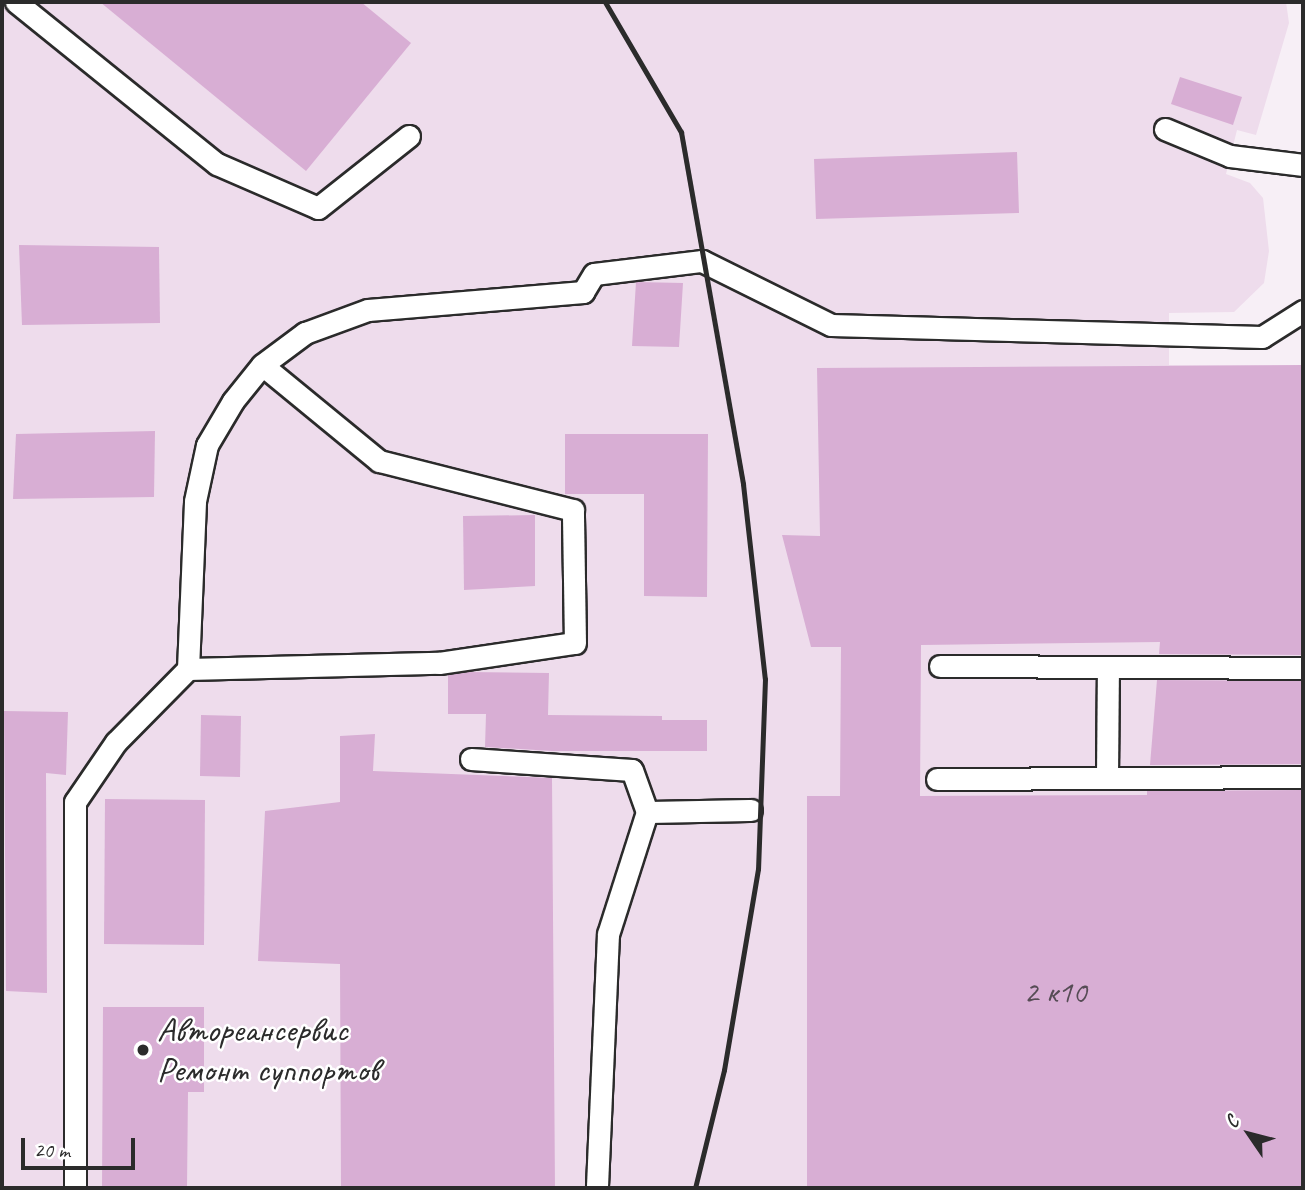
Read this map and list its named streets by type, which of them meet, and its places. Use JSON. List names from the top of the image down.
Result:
{
  "places": ["Автореансервис Ремонт суппортов"],
  "house_numbers": ["2 к10"],
  "scale_bar": "20 m",
  "north": "top left"
}
